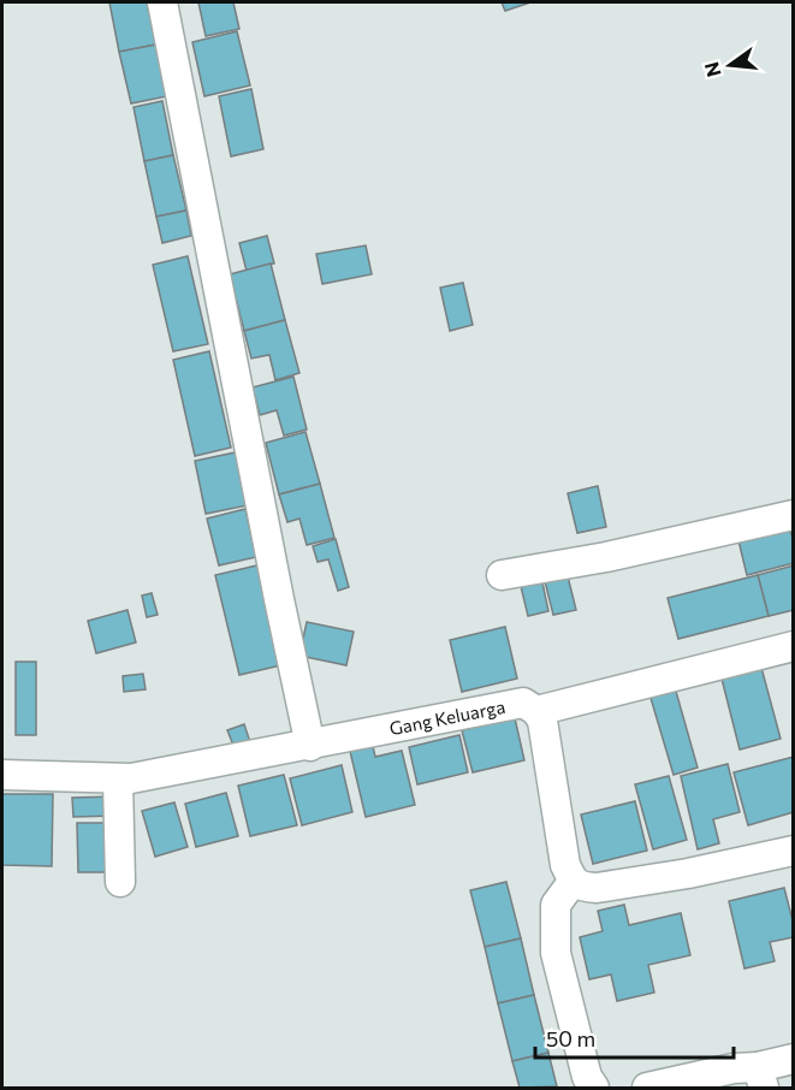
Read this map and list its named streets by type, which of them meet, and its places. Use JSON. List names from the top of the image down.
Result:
{
  "streets": {
    "street": ["Gang Keluarga"]
  },
  "scale_bar": "50 m",
  "north": "left"
}
